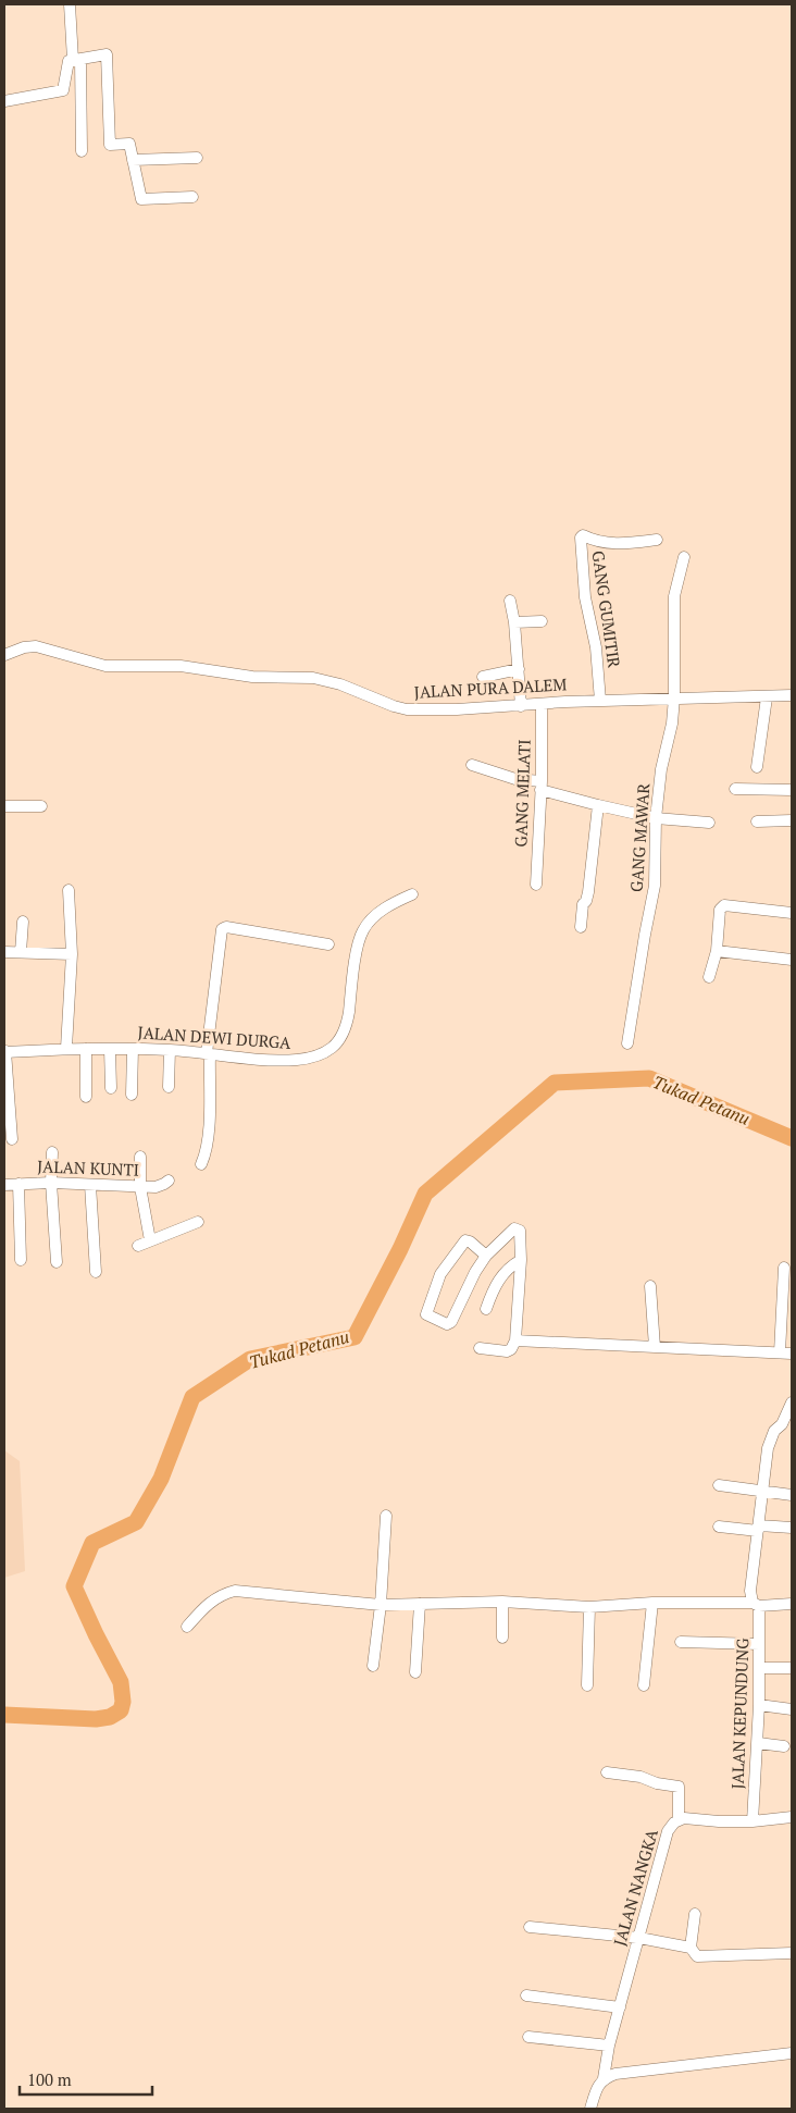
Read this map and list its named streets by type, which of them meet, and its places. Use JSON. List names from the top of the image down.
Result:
{
  "streets": {
    "street": [
      "GANG GUMITIR",
      "JALAN PURA DALEM",
      "GANG MELATI",
      "GANG MAWAR",
      "JALAN DEWI DURGA",
      "JALAN KUNTI",
      "JALAN KEPUNDUNG",
      "JALAN NANGKA"
    ]
  },
  "crossings": [
    ["GANG GUMITIR", "JALAN PURA DALEM"],
    ["JALAN PURA DALEM", "GANG MELATI"],
    ["JALAN PURA DALEM", "GANG MAWAR"],
    ["JALAN KEPUNDUNG", "JALAN NANGKA"]
  ],
  "water": ["Tukad Petanu"],
  "scale_bar": "100 m"
}
